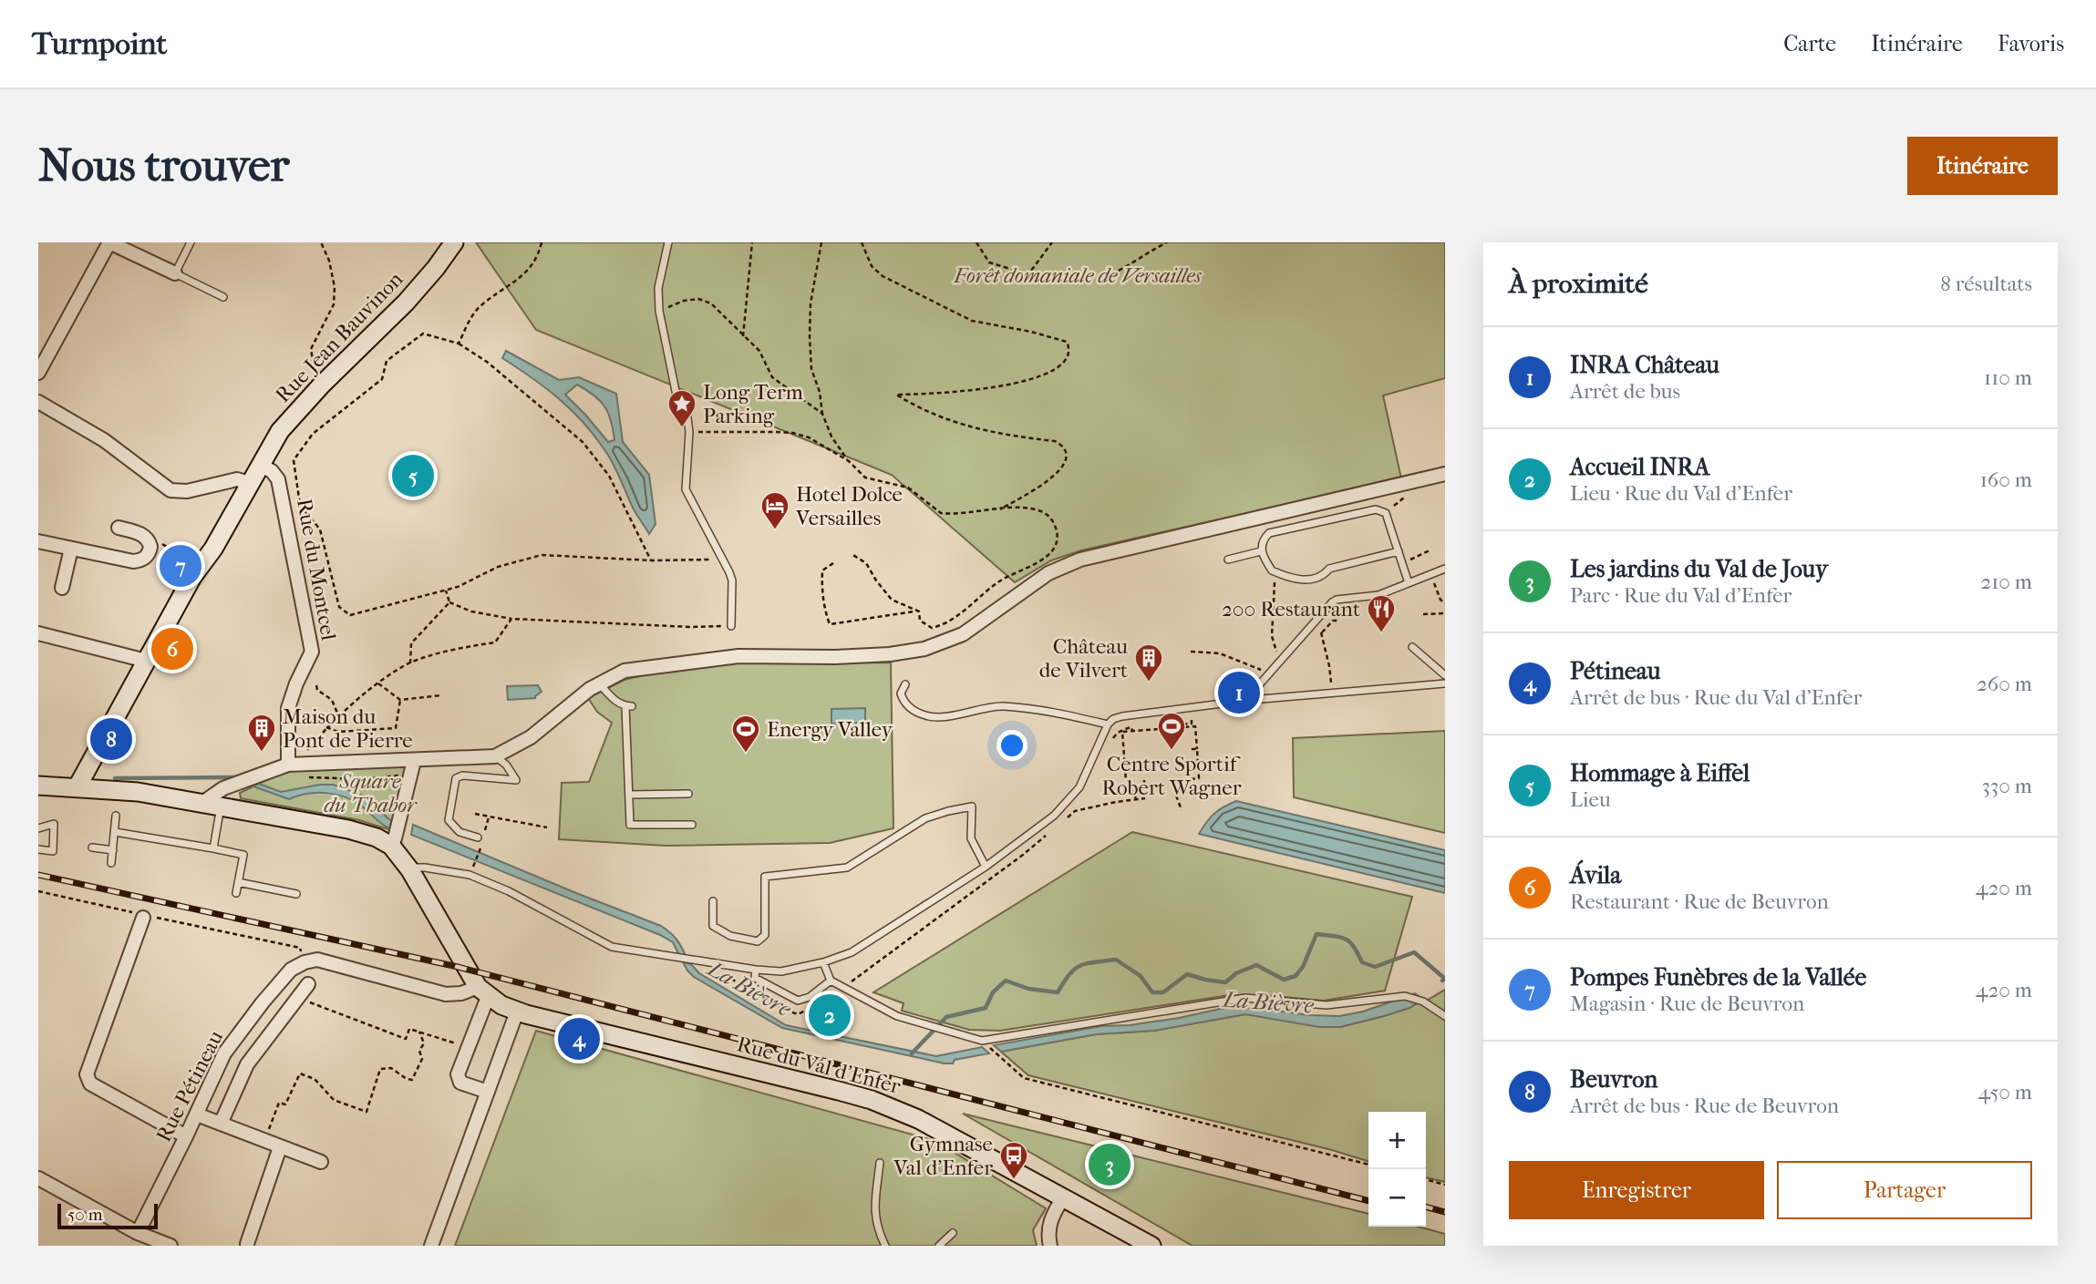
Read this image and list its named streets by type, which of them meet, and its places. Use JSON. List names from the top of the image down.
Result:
{
  "streets": {
    "street": [
      "Rue Jean Bauvinon",
      "Rue du Montcel",
      "Rue du Val d'Enfer",
      "Rue Pétineau"
    ]
  },
  "crossings": [
    ["Rue Jean Bauvinon", "Rue du Montcel"],
    ["Rue du Val d'Enfer", "Rue Pétineau"]
  ],
  "water": ["La Bièvre"],
  "parks": ["Forêt domaniale de Versailles", "Square du Thabor"],
  "places": {
    "place": ["Long Term Parking"],
    "hotel": ["Hotel Dolce Versailles"],
    "restaurant": ["200 Restaurant"],
    "building": ["Château de Vilvert", "Maison du Pont de Pierre"],
    "sports": ["Centre Sportif Robert Wagner", "Energy Valley"],
    "bus stop": ["Gymnase Val d'Enfer"]
  },
  "scale_bar": "50 m",
  "page": {
    "header": "Turnpoint",
    "nav": ["Carte", "Itinéraire", "Favoris"],
    "buttons": [
      "Itinéraire",
      ["Enregistrer", "Partager"]
    ],
    "title": "Nous trouver",
    "heading": ["À proximité", "8 résultats"],
    "list": [
      {
        "mark": "1",
        "name": "INRA Château",
        "note": "Arrêt de bus",
        "value": "110 m"
      },
      {
        "mark": "2",
        "name": "Accueil INRA",
        "note": "Lieu · Rue du Val d'Enfer",
        "value": "160 m"
      },
      {
        "mark": "3",
        "name": "Les jardins du Val de Jouy",
        "note": "Parc · Rue du Val d'Enfer",
        "value": "210 m"
      },
      {
        "mark": "4",
        "name": "Pétineau",
        "note": "Arrêt de bus · Rue du Val d'Enfer",
        "value": "260 m"
      },
      {
        "mark": "5",
        "name": "Hommage à Eiffel",
        "note": "Lieu",
        "value": "330 m"
      },
      {
        "mark": "6",
        "name": "Ávila",
        "note": "Restaurant · Rue de Beuvron",
        "value": "420 m"
      },
      {
        "mark": "7",
        "name": "Pompes Funèbres de la Vallée",
        "note": "Magasin · Rue de Beuvron",
        "value": "420 m"
      },
      {
        "mark": "8",
        "name": "Beuvron",
        "note": "Arrêt de bus · Rue de Beuvron",
        "value": "450 m"
      }
    ],
    "pins": [
      "5",
      "7",
      "6",
      "1",
      "8",
      "2",
      "4",
      "3"
    ],
    "map_buttons": ["+", "−"],
    "scale": "50 m"
  }
}
